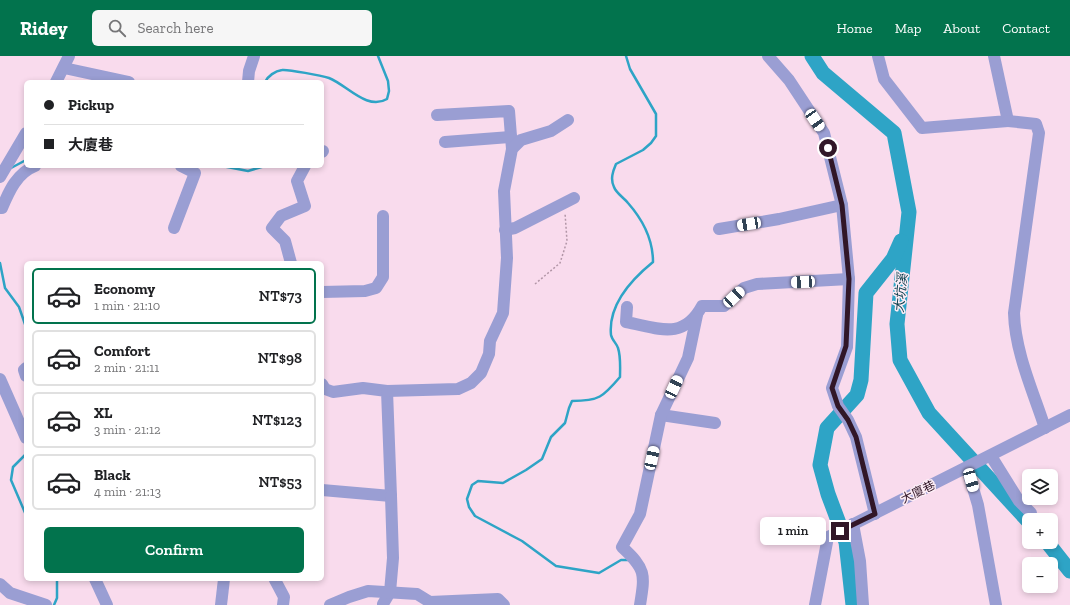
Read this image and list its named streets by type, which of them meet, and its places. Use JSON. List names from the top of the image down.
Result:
{
  "streets": {
    "street": ["大廈巷"]
  },
  "water": ["大坑溪"],
  "page": {
    "header": "Ridey",
    "search": "Search here",
    "nav": [
      "Home",
      "Map",
      "About",
      "Contact"
    ],
    "banner": ["Pickup", "大廈巷"],
    "list": [
      {
        "name": "Economy",
        "note": "1 min · 21:10",
        "value": "NT$73"
      },
      {
        "name": "Comfort",
        "note": "2 min · 21:11",
        "value": "NT$98"
      },
      {
        "name": "XL",
        "note": "3 min · 21:12",
        "value": "NT$123"
      },
      {
        "name": "Black",
        "note": "4 min · 21:13",
        "value": "NT$53"
      }
    ],
    "map_buttons": ["+", "−"],
    "bubble": "1 min",
    "buttons": "Confirm"
  }
}
